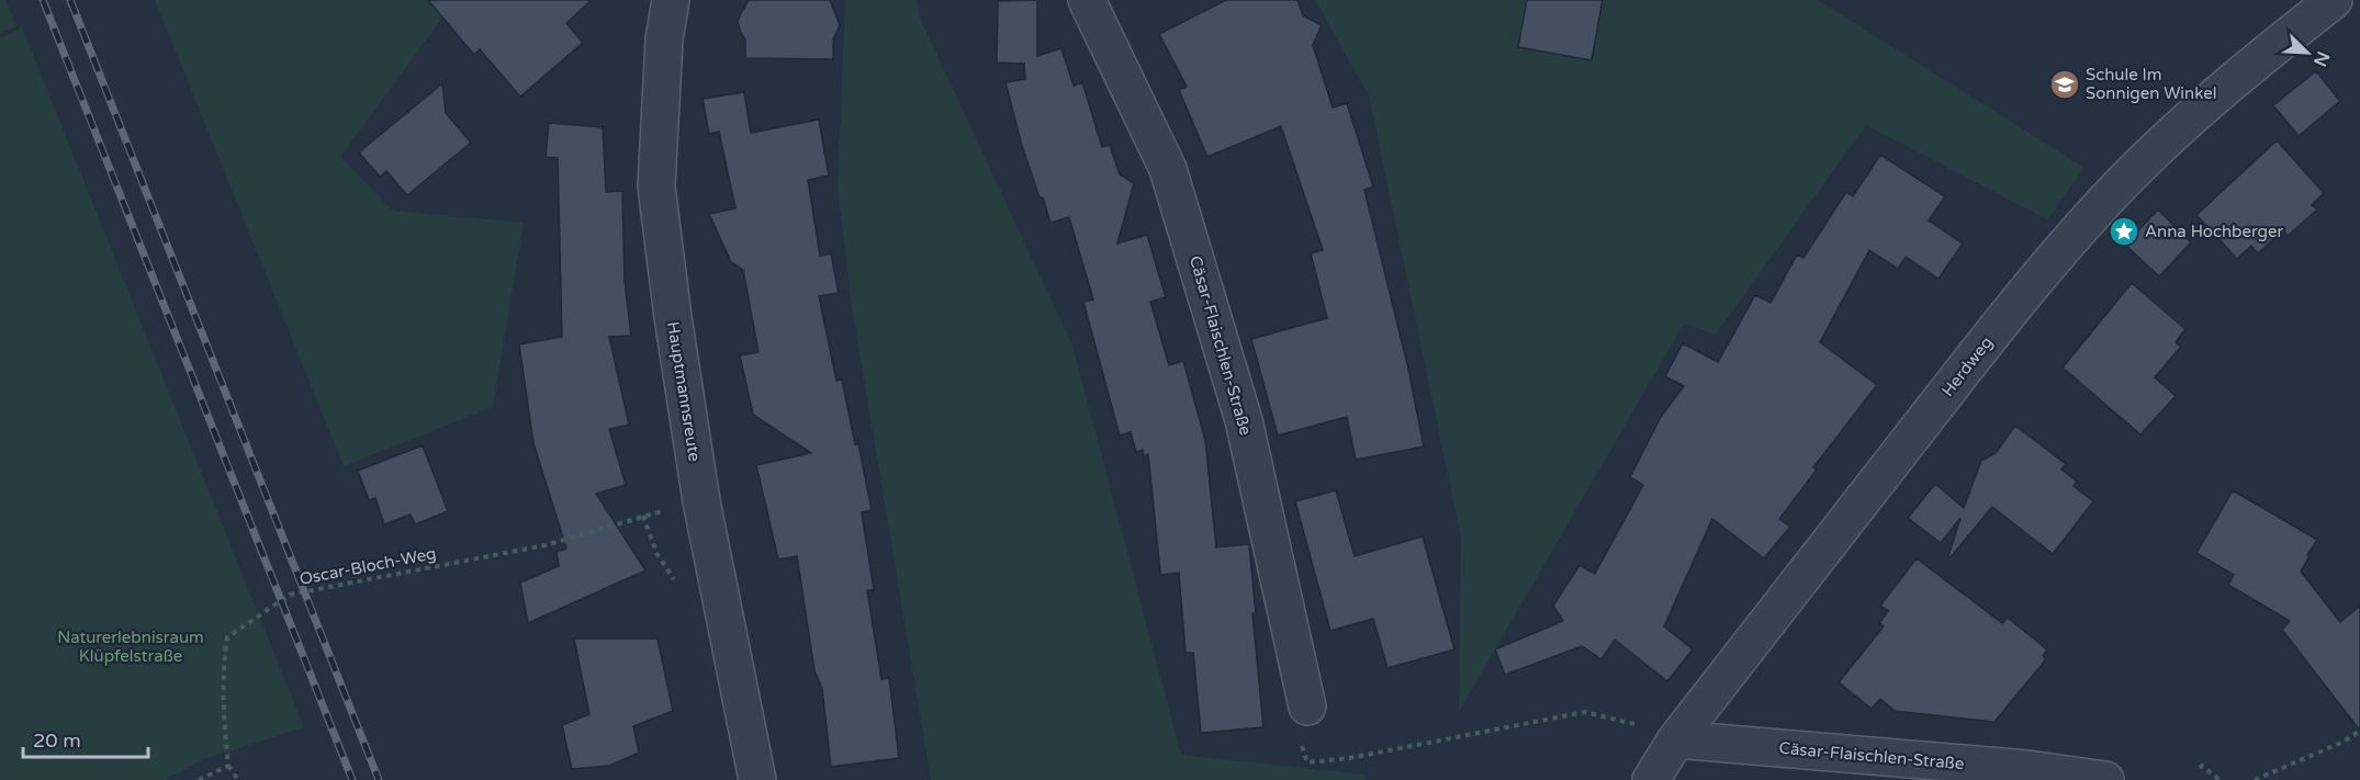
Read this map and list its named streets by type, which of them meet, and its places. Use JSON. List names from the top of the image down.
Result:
{
  "streets": {
    "street": ["Cäsar-Flaischlen-Straße", "Herdweg", "Hauptmannsreute"],
    "path": ["Oscar-Bloch-Weg"]
  },
  "crossings": [
    ["Cäsar-Flaischlen-Straße", "Herdweg"]
  ],
  "parks": ["Naturerlebnisraum Klüpfelstraße"],
  "places": {
    "school or university": ["Schule Im Sonnigen Winkel"],
    "place": ["Anna Hochberger"]
  },
  "scale_bar": "20 m",
  "north": "bottom right"
}
